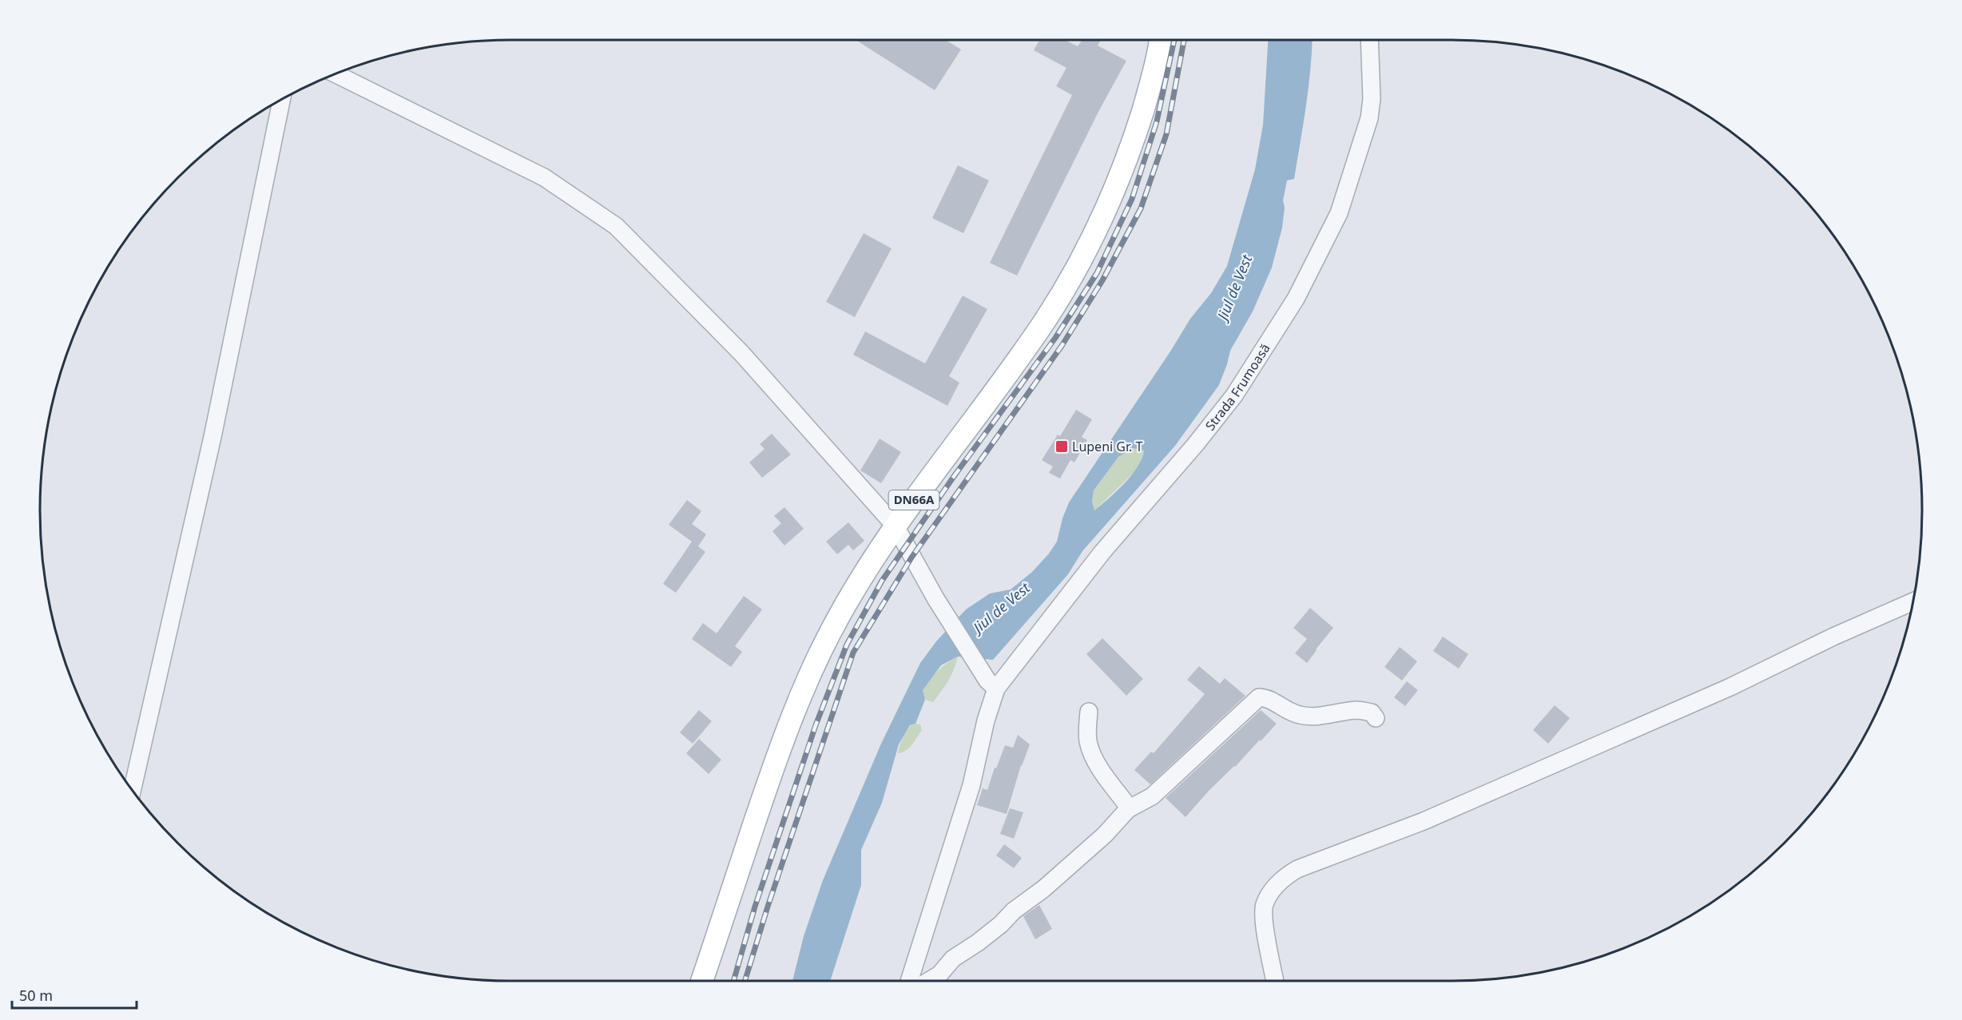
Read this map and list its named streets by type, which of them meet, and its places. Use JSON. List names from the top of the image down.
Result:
{
  "streets": {
    "main road": ["DN66A"],
    "street": ["Strada Frumoasă"]
  },
  "water": ["Jiul de Vest"],
  "places": {
    "transit": ["Lupeni Gr. T"]
  },
  "scale_bar": "50 m"
}
